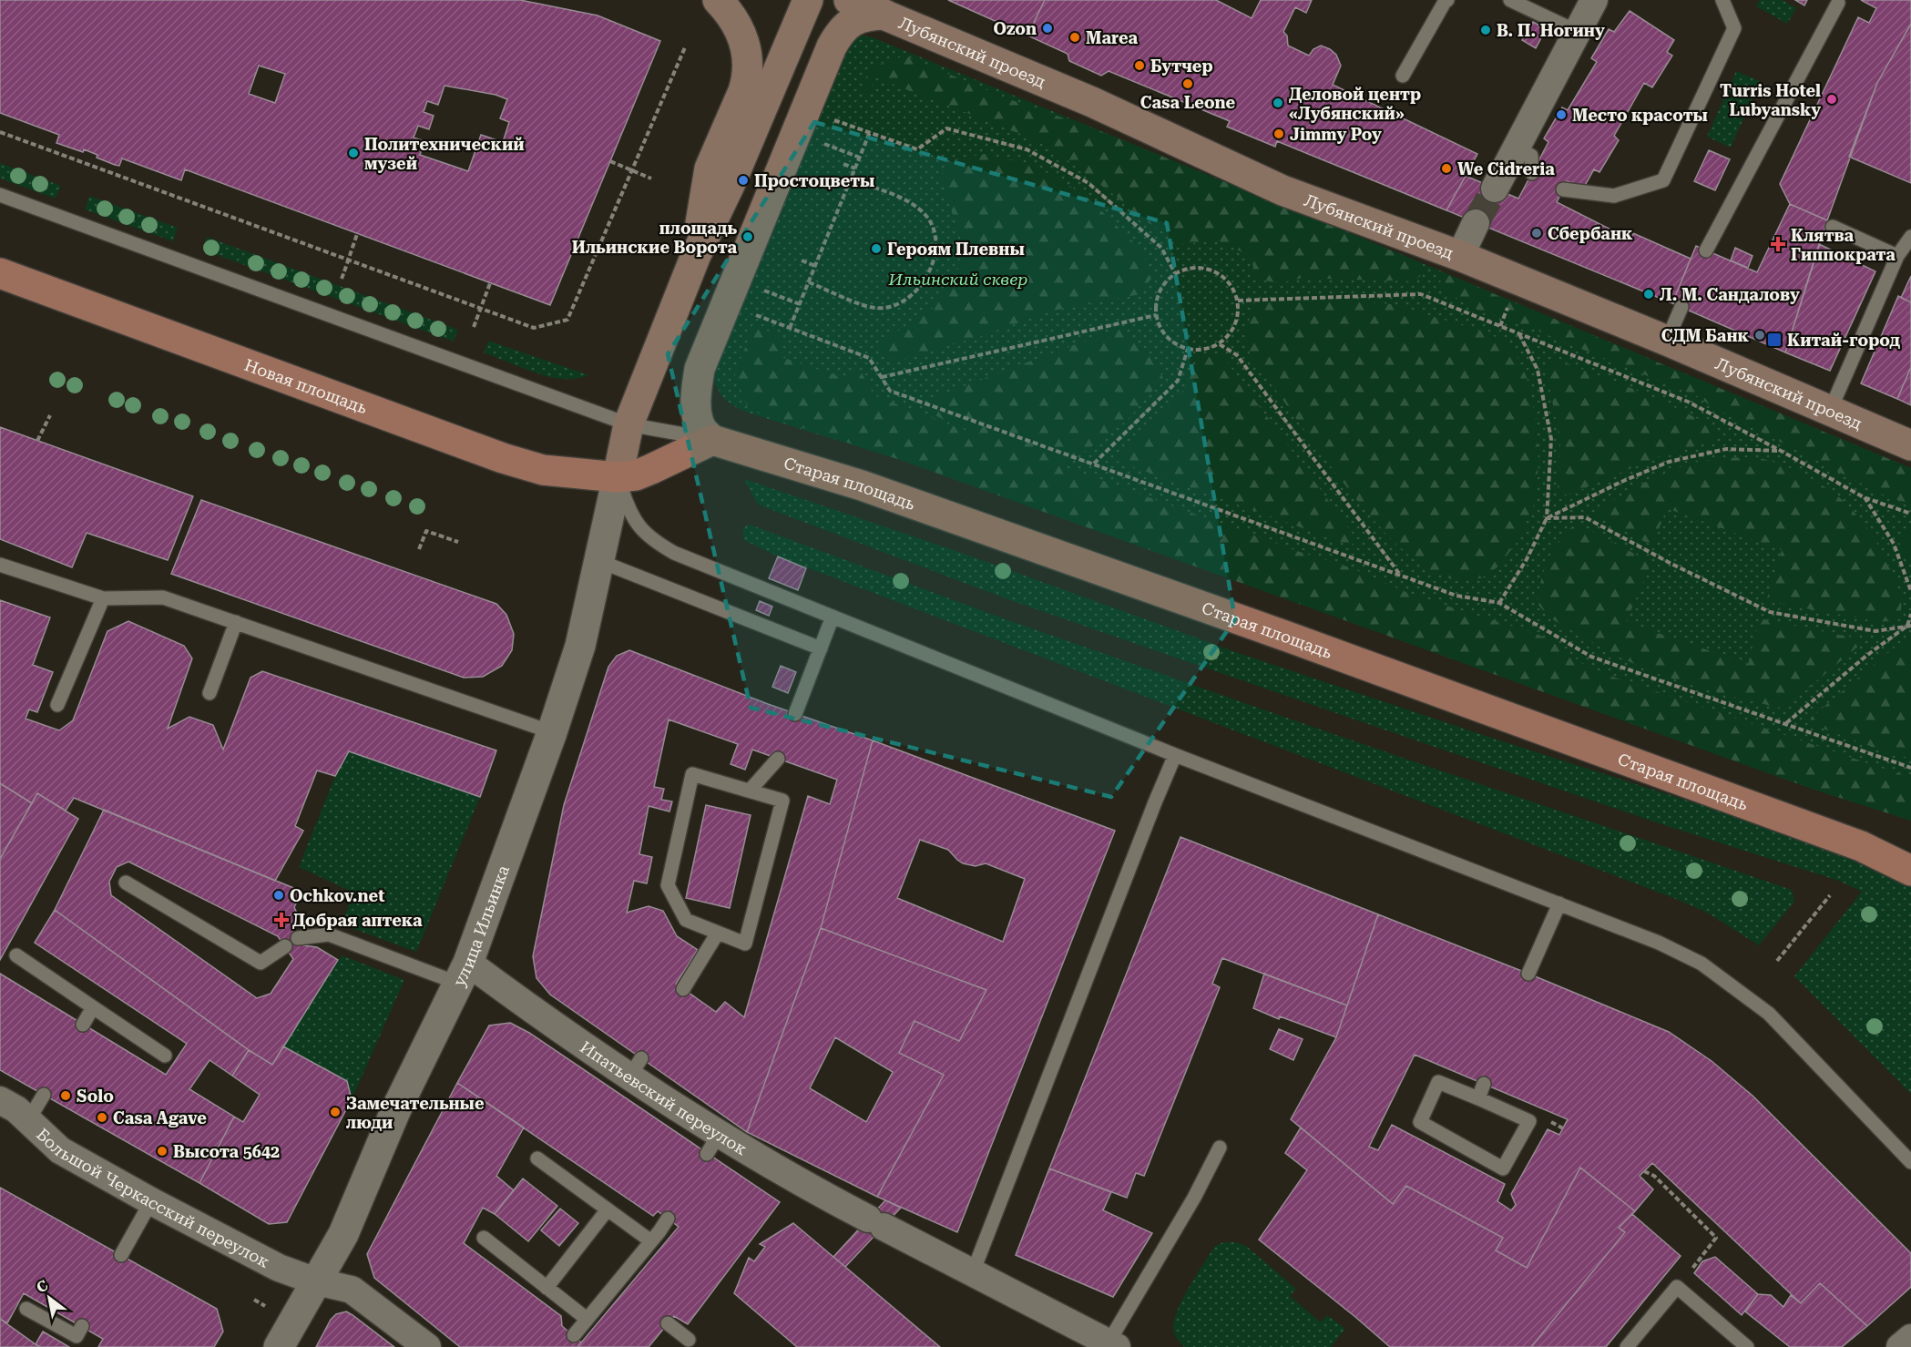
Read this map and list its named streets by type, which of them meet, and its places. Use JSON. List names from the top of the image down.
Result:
{
  "streets": {
    "main road": ["Лубянский проезд", "Новая площадь", "Старая площадь"],
    "street": ["улица Ильинка", "Ипатьевский переулок", "Большой Черкасский переулок"]
  },
  "crossings": [
    ["Новая площадь", "улица Ильинка"],
    ["улица Ильинка", "Ипатьевский переулок"],
    ["улица Ильинка", "Большой Черкасский переулок"]
  ],
  "parks": ["Ильинский сквер"],
  "places": {
    "other": [
      "Ozon",
      "В. П. Ногину",
      "Marea",
      "Бутчер",
      "Casa Leone",
      "Turris Hotel Lubyansky",
      "Деловой центр «Лубянский»",
      "Место красоты",
      "Jimmy Poy",
      "Политехнический музей",
      "We Cidreria",
      "Простоцветы",
      "Сбербанк",
      "площадь Ильинские Ворота",
      "Героям Плевны",
      "Л. М. Сандалову",
      "СДМ Банк",
      "Ochkov.net",
      "Solo",
      "Замечательные люди",
      "Casa Agave",
      "Высота 5642"
    ],
    "health": ["Клятва Гиппократа", "Добрая аптека"],
    "transit": ["Китай-город"]
  },
  "north": "top left"
}
